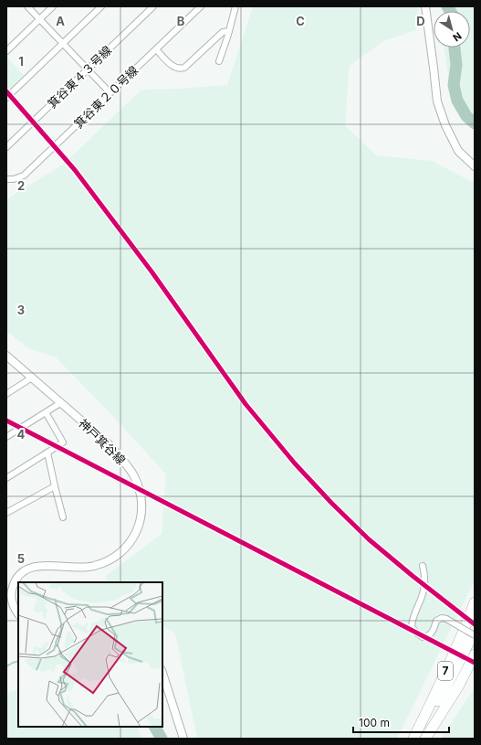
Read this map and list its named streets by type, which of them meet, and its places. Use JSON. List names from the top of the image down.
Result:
{
  "streets": {
    "highway": ["7"],
    "street": ["箕谷東４３号線", "箕谷東２０号線", "神戸箕谷線"]
  },
  "scale_bar": "100 m",
  "north": "bottom right",
  "grid": {
    "columns": [
      "A",
      "B",
      "C",
      "D"
    ],
    "rows": [
      "1",
      "2",
      "3",
      "4",
      "5"
    ]
  }
}
